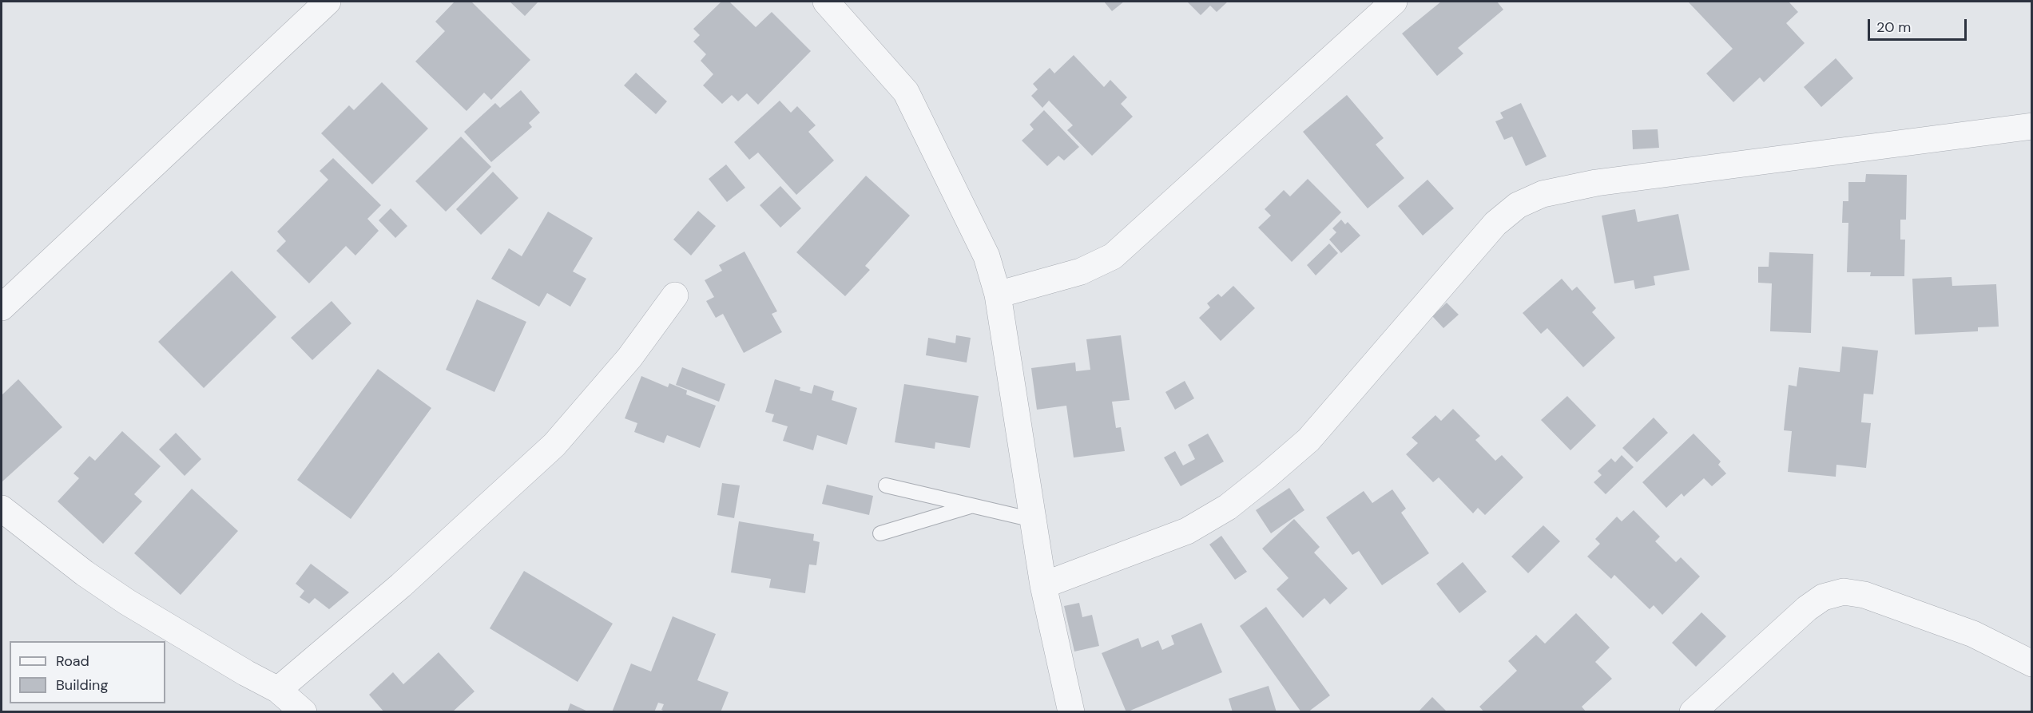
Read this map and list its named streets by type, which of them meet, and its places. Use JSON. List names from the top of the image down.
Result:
{
  "legend": ["Road", "Building"],
  "scale_bar": "20 m"
}
